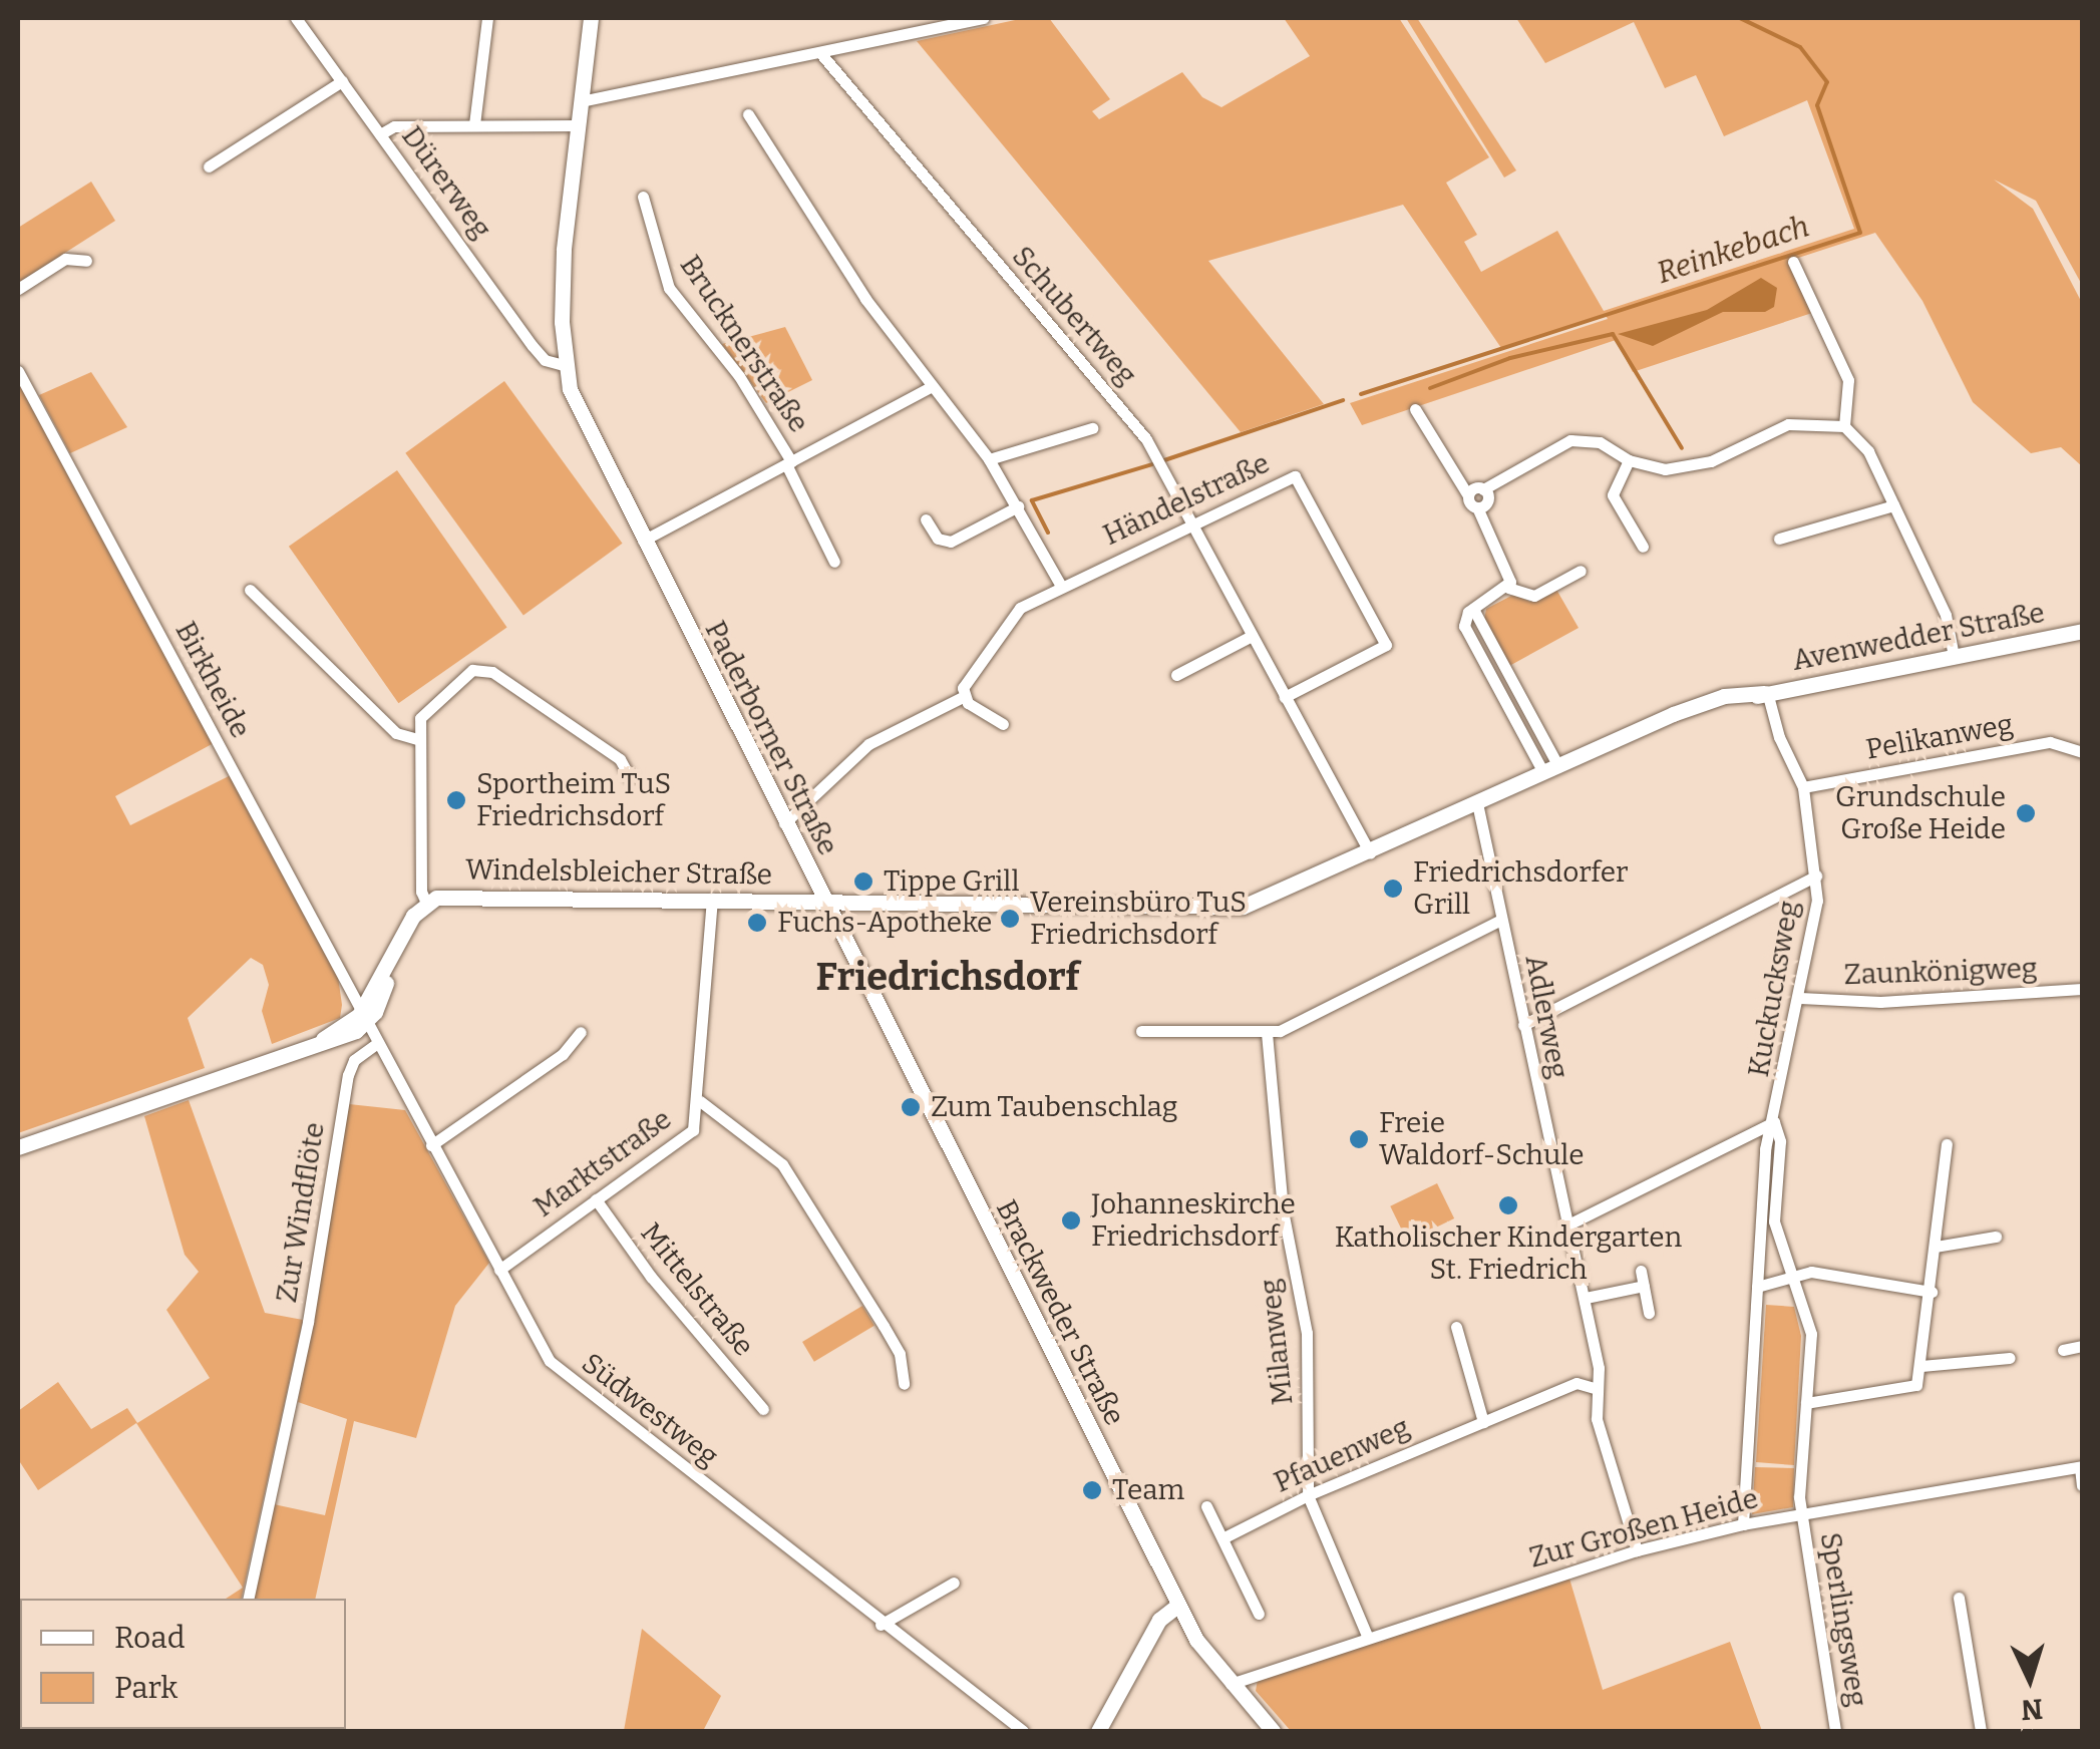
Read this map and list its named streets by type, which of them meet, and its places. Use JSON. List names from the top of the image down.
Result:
{
  "streets": {
    "main road": [
      "Avenwedder Straße",
      "Paderborner Straße",
      "Windelsbleicher Straße",
      "Brackweder Straße"
    ],
    "street": [
      "Dürerweg",
      "Schubertweg",
      "Brucknerstraße",
      "Händelstraße",
      "Birkheide",
      "Pelikanweg",
      "Zaunkönigweg",
      "Kuckucksweg",
      "Adlerweg",
      "Marktstraße",
      "Zur Windflöte",
      "Mittelstraße",
      "Milanweg",
      "Südwestweg",
      "Pfauenweg",
      "Zur Großen Heide",
      "Sperlingsweg"
    ]
  },
  "crossings": [
    ["Dürerweg", "Paderborner Straße"],
    ["Schubertweg", "Händelstraße"],
    ["Schubertweg", "Avenwedder Straße"],
    ["Avenwedder Straße", "Paderborner Straße"],
    ["Avenwedder Straße", "Windelsbleicher Straße"],
    ["Avenwedder Straße", "Kuckucksweg"],
    ["Avenwedder Straße", "Adlerweg"],
    ["Avenwedder Straße", "Brackweder Straße"],
    ["Birkheide", "Südwestweg"],
    ["Pelikanweg", "Kuckucksweg"],
    ["Paderborner Straße", "Windelsbleicher Straße"],
    ["Paderborner Straße", "Brackweder Straße"],
    ["Windelsbleicher Straße", "Marktstraße"],
    ["Windelsbleicher Straße", "Brackweder Straße"],
    ["Zaunkönigweg", "Kuckucksweg"],
    ["Kuckucksweg", "Zur Großen Heide"],
    ["Kuckucksweg", "Sperlingsweg"],
    ["Adlerweg", "Pfauenweg"],
    ["Adlerweg", "Zur Großen Heide"],
    ["Marktstraße", "Mittelstraße"],
    ["Marktstraße", "Südwestweg"],
    ["Zur Windflöte", "Südwestweg"],
    ["Brackweder Straße", "Zur Großen Heide"],
    ["Milanweg", "Pfauenweg"],
    ["Milanweg", "Zur Großen Heide"],
    ["Zur Großen Heide", "Sperlingsweg"]
  ],
  "districts": ["Friedrichsdorf"],
  "water": ["Reinkebach"],
  "places": [
    "Sportheim TuS Friedrichsdorf",
    "Grundschule Große Heide",
    "Tippe Grill",
    "Friedrichsdorfer Grill",
    "Vereinsbüro TuS Friedrichsdorf",
    "Fuchs-Apotheke",
    "Zum Taubenschlag",
    "Freie Waldorf-Schule",
    "Katholischer Kindergarten St. Friedrich",
    "Johanneskirche Friedrichsdorf",
    "Team"
  ],
  "legend": ["Road", "Park"],
  "north": "bottom"
}
